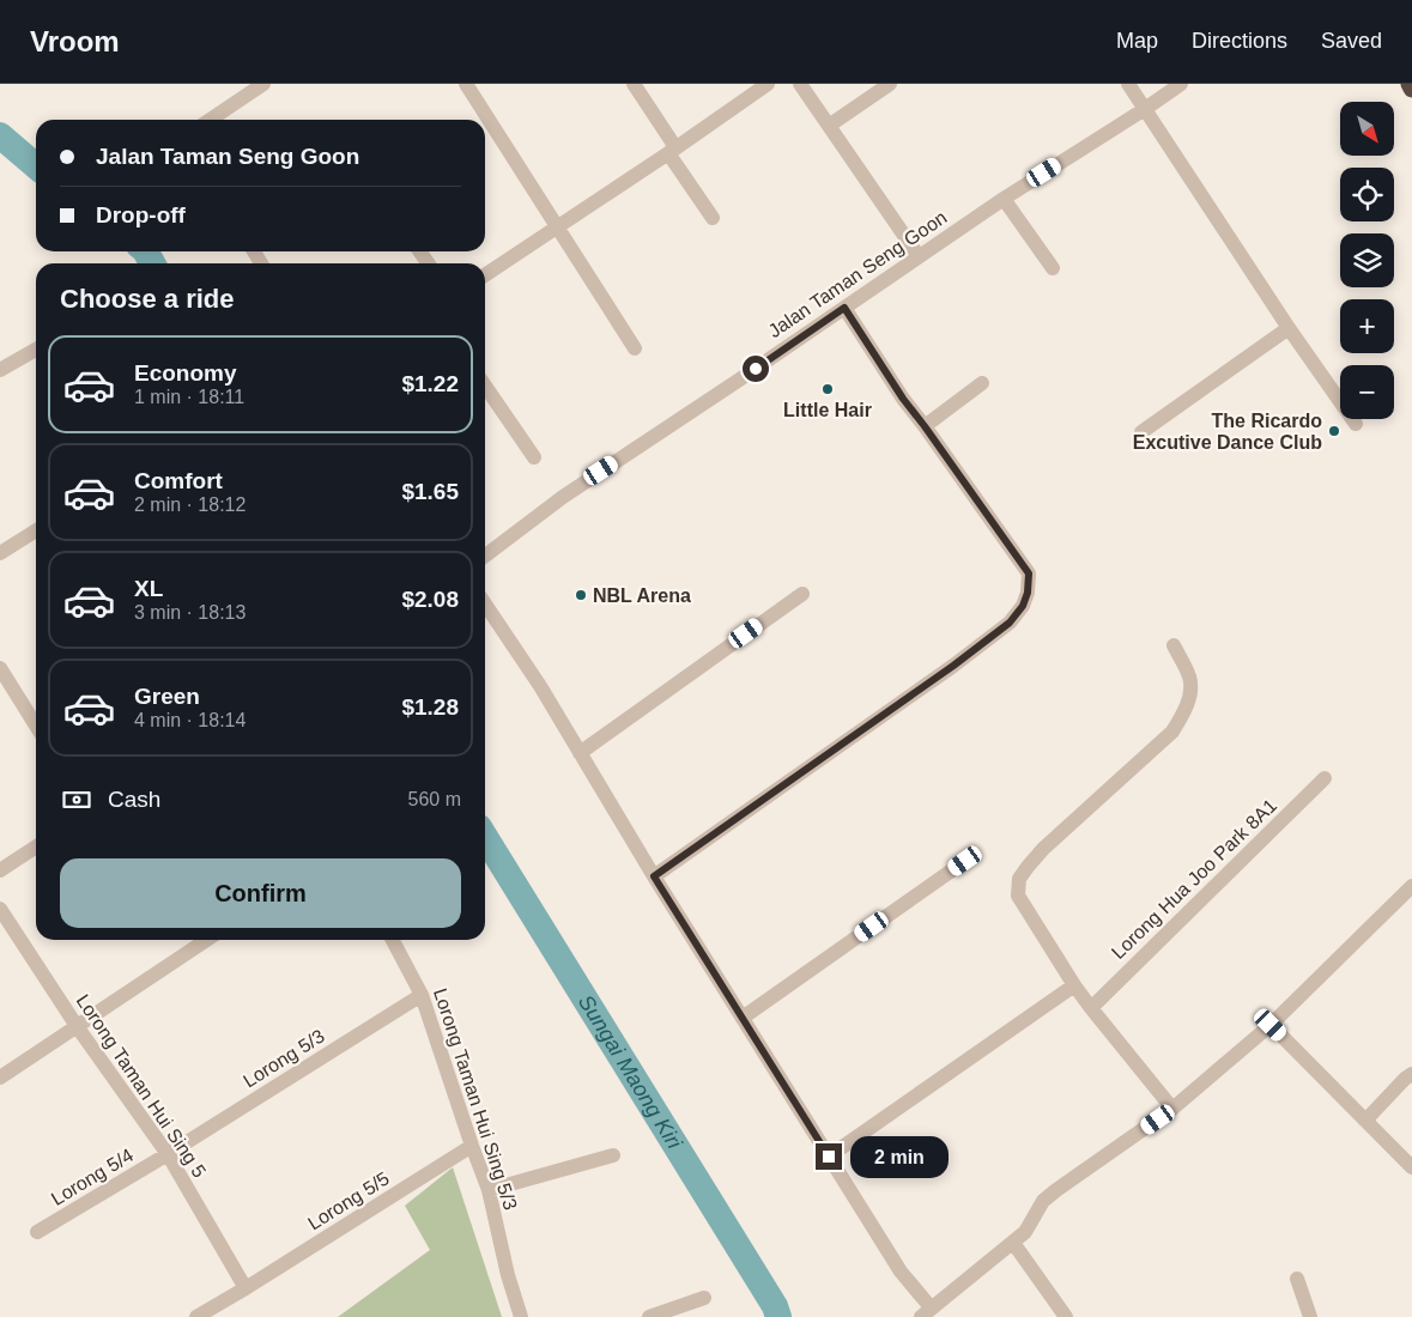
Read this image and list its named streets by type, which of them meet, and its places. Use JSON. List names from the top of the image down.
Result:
{
  "streets": {
    "street": [
      "Jalan Taman Seng Goon",
      "Lorong Hua Joo Park 8A1",
      "Lorong 5/3",
      "Lorong Taman Hui Sing 5",
      "Lorong Taman Hui Sing 5/3",
      "Lorong 5/4",
      "Lorong 5/5"
    ]
  },
  "crossings": [
    ["Lorong 5/3", "Lorong Taman Hui Sing 5"],
    ["Lorong 5/3", "Lorong Taman Hui Sing 5/3"],
    ["Lorong 5/3", "Lorong 5/4"],
    ["Lorong Taman Hui Sing 5", "Lorong 5/4"],
    ["Lorong Taman Hui Sing 5", "Lorong 5/5"],
    ["Lorong Taman Hui Sing 5/3", "Lorong 5/5"]
  ],
  "water": ["Sungai Maong Kiri"],
  "places": ["Little Hair", "The Ricardo Excutive Dance Club", "NBL Arena"],
  "north": "bottom right",
  "page": {
    "header": "Vroom",
    "nav": ["Map", "Directions", "Saved"],
    "map_buttons": ["+", "−"],
    "banner": ["Jalan Taman Seng Goon", "Drop-off"],
    "heading": "Choose a ride",
    "list": [
      {
        "name": "Economy",
        "note": "1 min · 18:11",
        "value": "$1.22"
      },
      {
        "name": "Comfort",
        "note": "2 min · 18:12",
        "value": "$1.65"
      },
      {
        "name": "XL",
        "note": "3 min · 18:13",
        "value": "$2.08"
      },
      {
        "name": "Green",
        "note": "4 min · 18:14",
        "value": "$1.28"
      }
    ],
    "pay": ["Cash", "560 m"],
    "buttons": "Confirm",
    "bubble": "2 min"
  }
}
